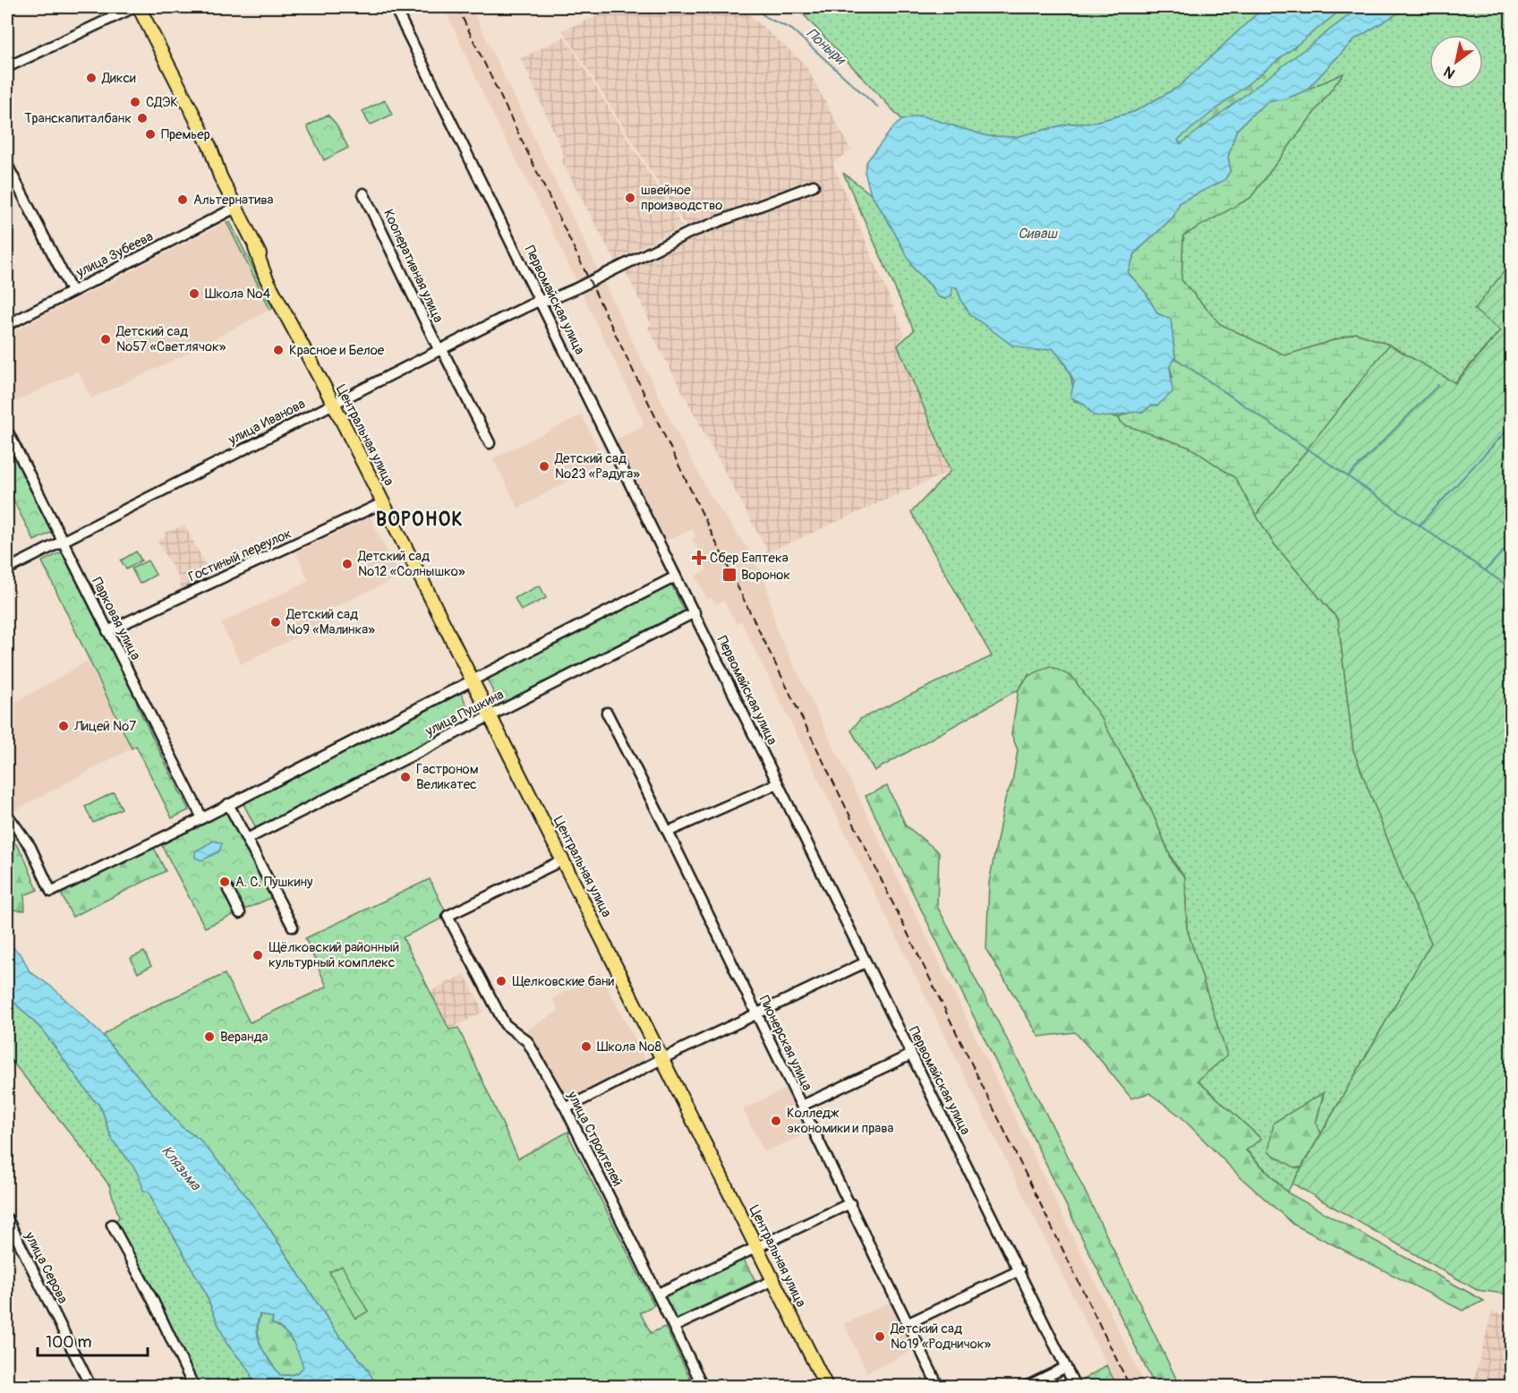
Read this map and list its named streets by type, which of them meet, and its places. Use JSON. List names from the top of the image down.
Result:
{
  "streets": {
    "main road": ["Центральная улица"],
    "street": [
      "улица Зубеева",
      "Кооперативная улица",
      "Первомайская улица",
      "улица Иванова",
      "Гостиный переулок",
      "Парковая улица",
      "улица Пушкина",
      "Пионерская улица",
      "улица Строителей",
      "улица Серова"
    ]
  },
  "crossings": [
    ["улица Зубеева", "Центральная улица"],
    ["Кооперативная улица", "улица Иванова"],
    ["Первомайская улица", "улица Иванова"],
    ["Первомайская улица", "улица Пушкина"],
    ["улица Иванова", "Центральная улица"],
    ["улица Иванова", "Парковая улица"],
    ["Центральная улица", "Гостиный переулок"],
    ["Центральная улица", "улица Пушкина"],
    ["Центральная улица", "улица Строителей"],
    ["Гостиный переулок", "Парковая улица"]
  ],
  "districts": ["ВОРОНОК"],
  "water": ["Поныри", "Сиваш", "Клязьма"],
  "places": {
    "other": [
      "Дикси",
      "СДЭК",
      "Транскапиталбанк",
      "Премьер",
      "швейное производство",
      "Альтернатива",
      "Школа №4",
      "Детский сад №57 «Светлячок»",
      "Красное и Белое",
      "Детский сад №23 «Радуга»",
      "Детский сад №12 «Солнышко»",
      "Детский сад №9 «Малинка»",
      "Лицей №7",
      "Гастроном Великатес",
      "А. С. Пушкину",
      "Щёлковский районный культурный комплекс",
      "Щелковские бани",
      "Веранда",
      "Школа №8",
      "Колледж экономики и права",
      "Детский сад №19 «Родничок»"
    ],
    "health": ["Сбер Еаптека"],
    "transit": ["Воронок"]
  },
  "scale_bar": "100 m",
  "north": "bottom left"
}
